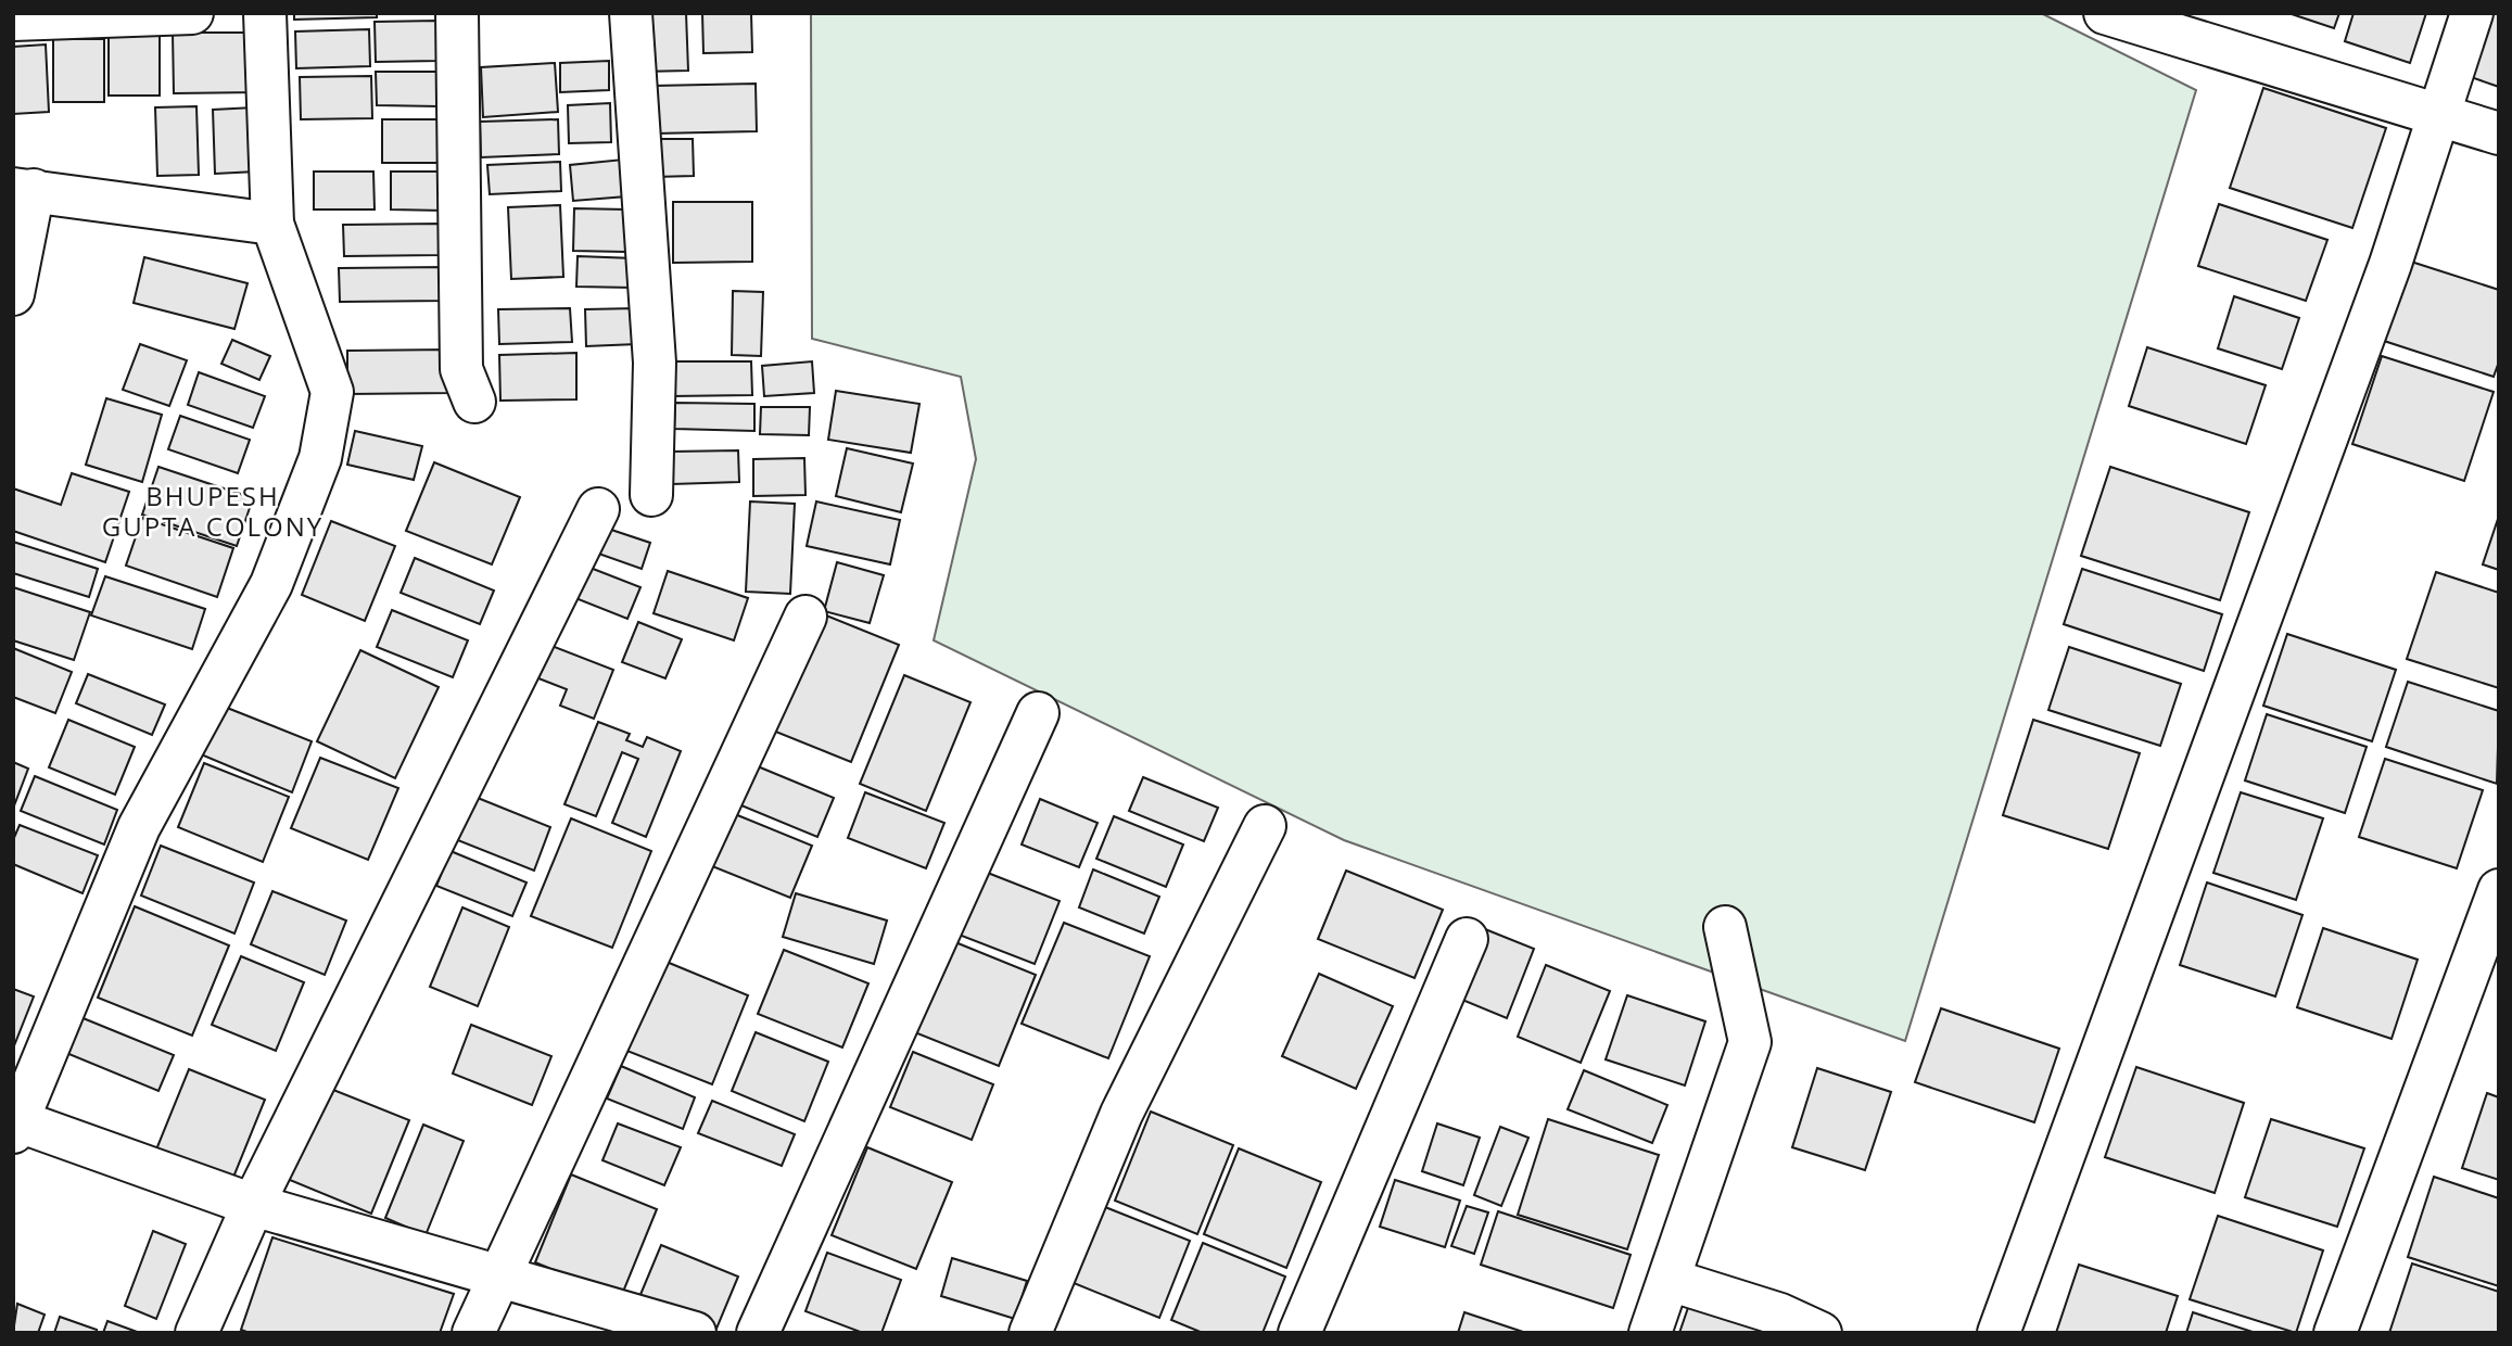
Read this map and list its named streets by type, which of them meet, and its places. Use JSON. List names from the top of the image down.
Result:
{
  "districts": ["BHUPESH GUPTA COLONY"]
}
